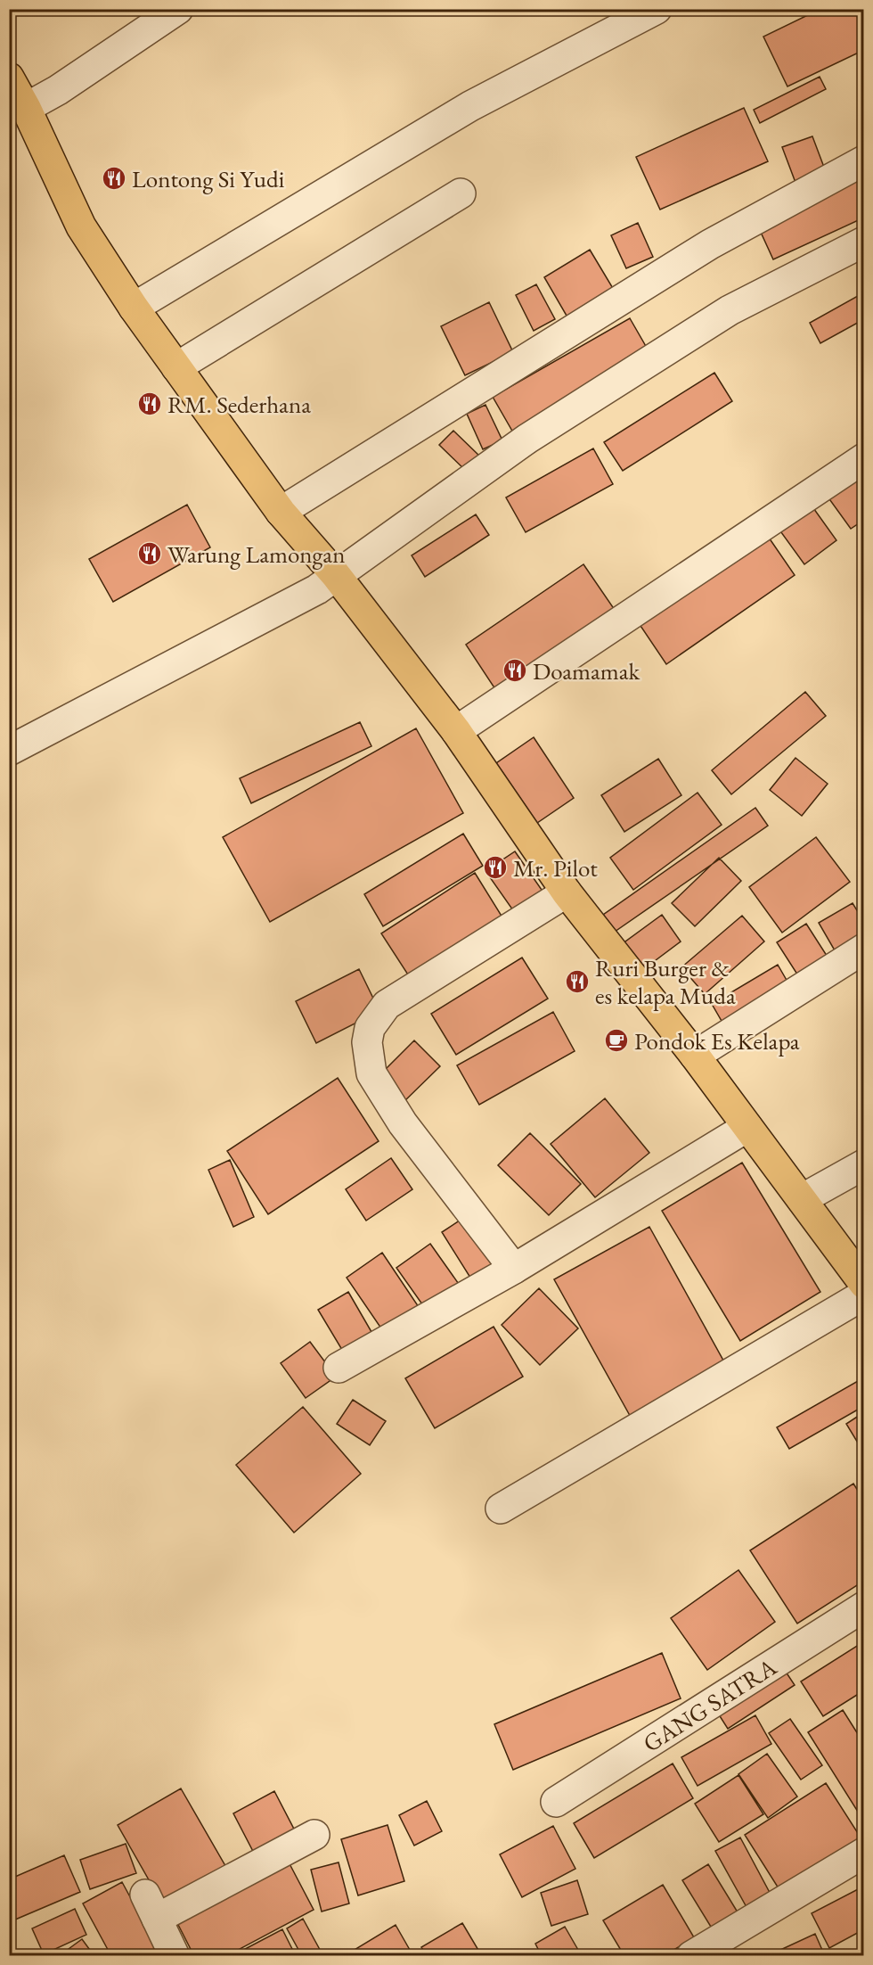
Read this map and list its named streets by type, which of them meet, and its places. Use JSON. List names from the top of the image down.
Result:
{
  "streets": {
    "street": ["GANG SATRA"]
  },
  "places": {
    "restaurant": [
      "Lontong Si Yudi",
      "RM. Sederhana",
      "Warung Lamongan",
      "Doamamak",
      "Mr. Pilot",
      "Ruri Burger & es kelapa Muda"
    ],
    "cafe": ["Pondok Es Kelapa"]
  }
}
